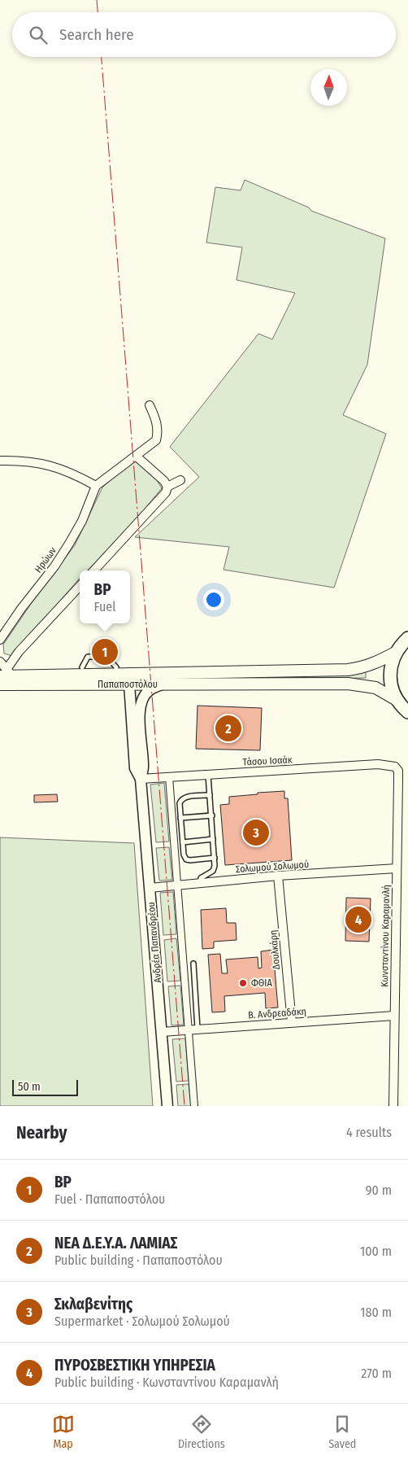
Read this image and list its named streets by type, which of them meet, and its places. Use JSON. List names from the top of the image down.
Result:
{
  "streets": {
    "main road": ["Παπαποστόλου"],
    "street": [
      "Ηρώων",
      "Τάσου Ισαάκ",
      "Σολωμού Σολωμού",
      "Κωνσταντίνου Καραμανλή",
      "Ανδρέα Παπανδρέου",
      "Δουλκάρη",
      "Β. Ανδρεαδάκη"
    ]
  },
  "crossings": [
    ["Παπαποστόλου", "Ανδρέα Παπανδρέου"],
    ["Τάσου Ισαάκ", "Κωνσταντίνου Καραμανλή"],
    ["Τάσου Ισαάκ", "Ανδρέα Παπανδρέου"],
    ["Σολωμού Σολωμού", "Κωνσταντίνου Καραμανλή"],
    ["Σολωμού Σολωμού", "Ανδρέα Παπανδρέου"],
    ["Σολωμού Σολωμού", "Δουλκάρη"],
    ["Κωνσταντίνου Καραμανλή", "Β. Ανδρεαδάκη"],
    ["Ανδρέα Παπανδρέου", "Β. Ανδρεαδάκη"],
    ["Δουλκάρη", "Β. Ανδρεαδάκη"]
  ],
  "places": ["ΦΘΙΑ"],
  "scale_bar": "50 m",
  "north": "top",
  "page": {
    "search": "Search here",
    "popup": ["BP", "Fuel"],
    "pins": [
      "1",
      "2",
      "3",
      "4"
    ],
    "scale": "50 m",
    "heading": ["Nearby", "4 results"],
    "list": [
      {
        "mark": "1",
        "name": "BP",
        "note": "Fuel · Παπαποστόλου",
        "value": "90 m"
      },
      {
        "mark": "2",
        "name": "ΝΕΑ Δ.Ε.Υ.Α. ΛΑΜΙΑΣ",
        "note": "Public building · Παπαποστόλου",
        "value": "100 m"
      },
      {
        "mark": "3",
        "name": "Σκλαβενίτης",
        "note": "Supermarket · Σολωμού Σολωμού",
        "value": "180 m"
      },
      {
        "mark": "4",
        "name": "ΠΥΡΟΣΒΕΣΤΙΚΗ ΥΠΗΡΕΣΙΑ",
        "note": "Public building · Κωνσταντίνου Καραμανλή",
        "value": "270 m"
      }
    ],
    "nav": ["Map", "Directions", "Saved"]
  }
}
